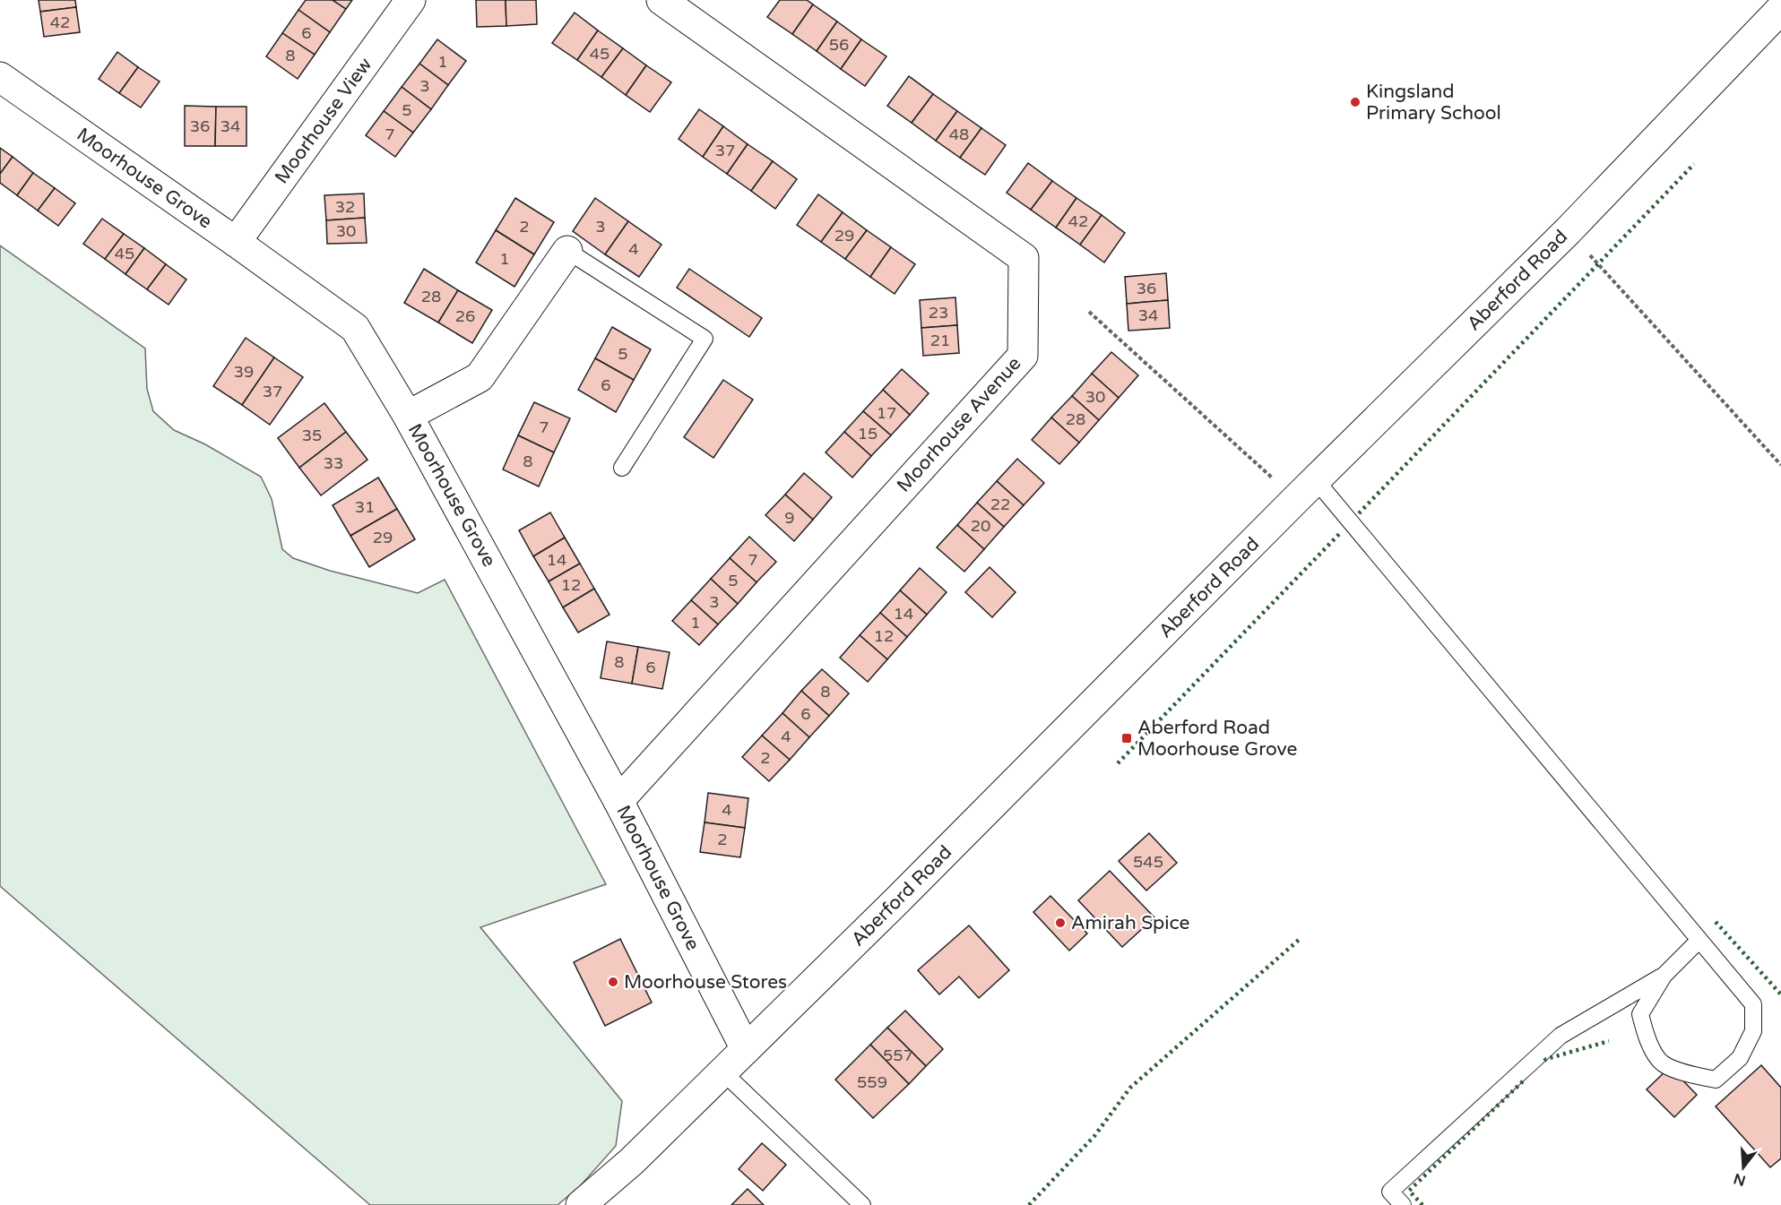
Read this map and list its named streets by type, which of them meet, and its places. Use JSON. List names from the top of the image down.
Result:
{
  "streets": {
    "street": [
      "Moorhouse View",
      "Moorhouse Grove",
      "Aberford Road",
      "Moorhouse Avenue"
    ]
  },
  "crossings": [
    ["Moorhouse View", "Moorhouse Grove"],
    ["Moorhouse Grove", "Aberford Road"],
    ["Moorhouse Grove", "Moorhouse Avenue"]
  ],
  "places": {
    "other": ["Kingsland Primary School", "Amirah Spice", "Moorhouse Stores"],
    "transit": ["Aberford Road Moorhouse Grove"]
  },
  "house_numbers": [
    "42",
    "6",
    "56",
    "45",
    "8",
    "1",
    "3",
    "5",
    "36",
    "34",
    "7",
    "48",
    "37",
    "32",
    "42",
    "2",
    "3",
    "30",
    "29",
    "4",
    "45",
    "1",
    "36",
    "28",
    "23",
    "34",
    "26",
    "21",
    "5",
    "39",
    "6",
    "37",
    "30",
    "17",
    "28",
    "7",
    "15",
    "35",
    "8",
    "33",
    "22",
    "31",
    "9",
    "20",
    "29",
    "14",
    "7",
    "5",
    "12",
    "3",
    "14",
    "1",
    "12",
    "8",
    "6",
    "8",
    "6",
    "4",
    "2",
    "4",
    "2",
    "545",
    "557",
    "559"
  ],
  "north": "bottom"
}
